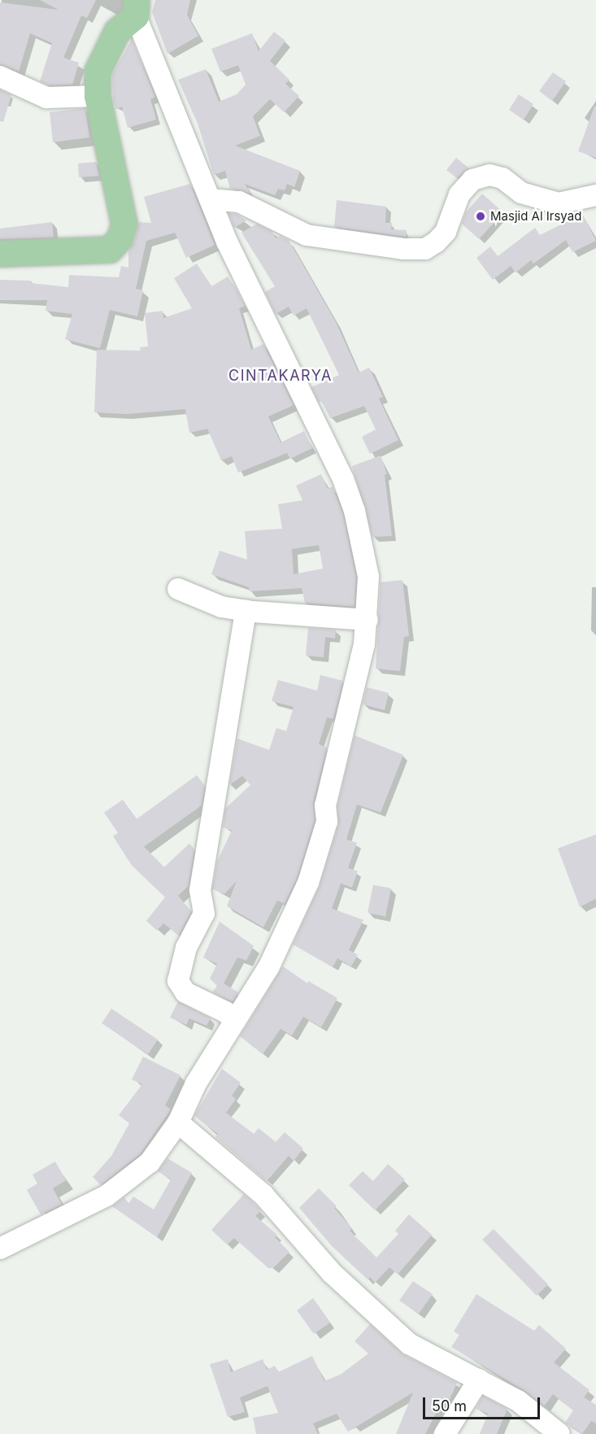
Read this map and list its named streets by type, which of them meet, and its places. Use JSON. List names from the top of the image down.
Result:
{
  "districts": ["CINTAKARYA"],
  "places": ["Masjid Al Irsyad"],
  "scale_bar": "50 m"
}
